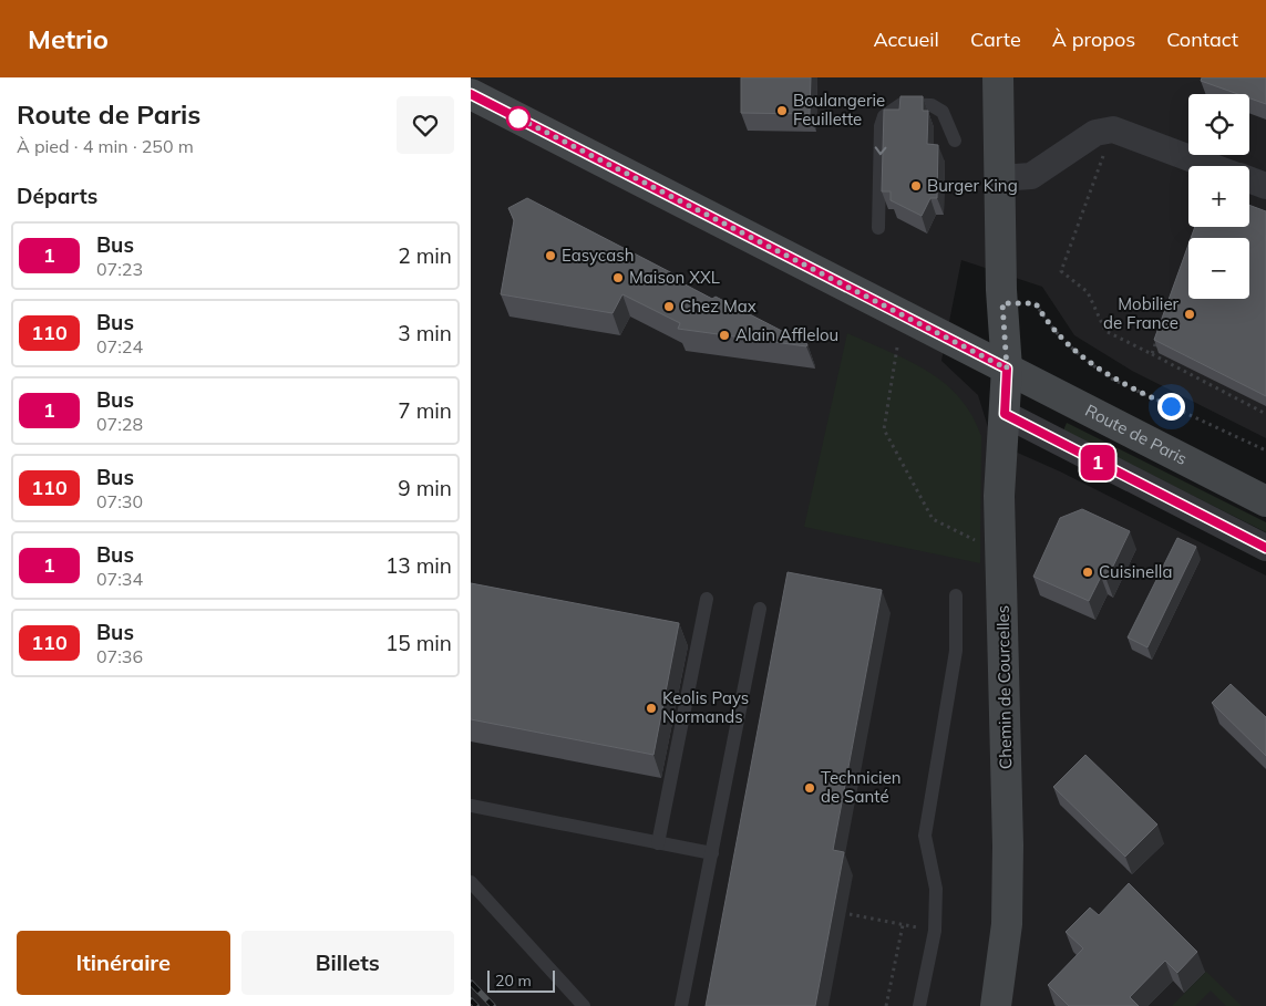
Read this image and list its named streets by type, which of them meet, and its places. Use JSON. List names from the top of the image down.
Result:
{
  "streets": {
    "street": ["Route de Paris", "Chemin de Courcelles"]
  },
  "crossings": [
    ["Route de Paris", "Chemin de Courcelles"]
  ],
  "places": [
    "Boulangerie Feuillette",
    "Burger King",
    "Easycash",
    "Maison XXL",
    "Chez Max",
    "Mobilier de France",
    "Alain Afflelou",
    "Cuisinella",
    "Keolis Pays Normands",
    "Technicien de Santé"
  ],
  "lines": ["bus line 1"],
  "scale_bar": "20 m",
  "page": {
    "header": "Metrio",
    "nav": [
      "Accueil",
      "Carte",
      "À propos",
      "Contact"
    ],
    "heading": [
      ["Route de Paris", "À pied · 4 min · 250 m"],
      "Départs"
    ],
    "on_map": "1",
    "map_buttons": ["+", "−"],
    "list": [
      {
        "mark": "1",
        "name": "Bus",
        "note": "07:23",
        "value": "2 min"
      },
      {
        "mark": "110",
        "name": "Bus",
        "note": "07:24",
        "value": "3 min"
      },
      {
        "mark": "1",
        "name": "Bus",
        "note": "07:28",
        "value": "7 min"
      },
      {
        "mark": "110",
        "name": "Bus",
        "note": "07:30",
        "value": "9 min"
      },
      {
        "mark": "1",
        "name": "Bus",
        "note": "07:34",
        "value": "13 min"
      },
      {
        "mark": "110",
        "name": "Bus",
        "note": "07:36",
        "value": "15 min"
      }
    ],
    "buttons": ["Itinéraire", "Billets"],
    "scale": "20 m"
  }
}
